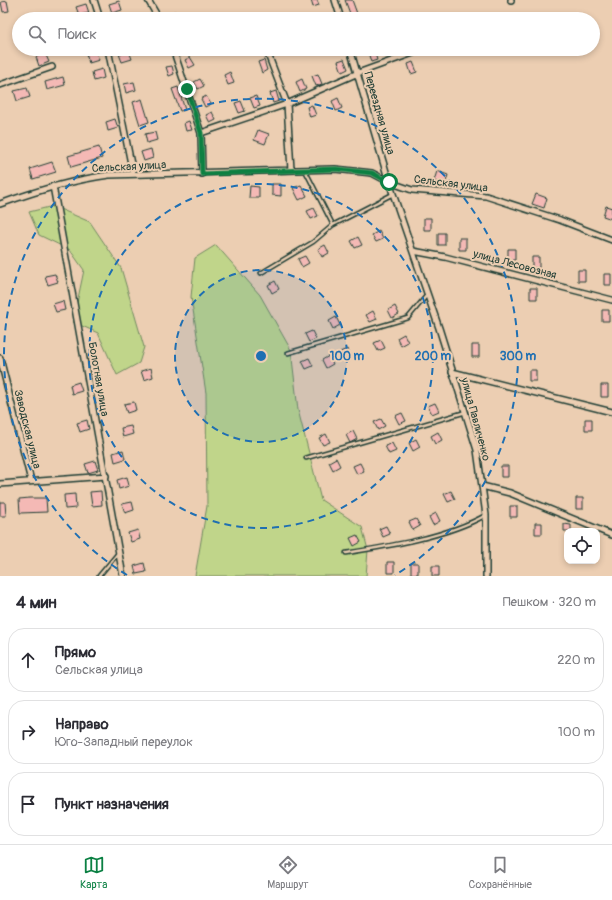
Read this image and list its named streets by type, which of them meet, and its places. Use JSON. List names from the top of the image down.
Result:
{
  "streets": {
    "street": [
      "Переездная улица",
      "Сельская улица",
      "улица Лесовозная",
      "Болотная улица",
      "улица Павличенко",
      "Заводская улица"
    ]
  },
  "crossings": [
    ["Переездная улица", "Сельская улица"],
    ["Переездная улица", "улица Павличенко"],
    ["Сельская улица", "Болотная улица"],
    ["Сельская улица", "улица Павличенко"],
    ["улица Лесовозная", "улица Павличенко"]
  ],
  "page": {
    "search": "Поиск",
    "heading": ["4 мин", "Пешком · 320 m"],
    "list": [
      ["Прямо", "Сельская улица", "220 m"],
      ["Направо", "Юго-Западный переулок", "100 m"],
      "Пункт назначения"
    ],
    "nav": ["Карта", "Маршрут", "Сохранённые"]
  },
  "rings": ["100 m", "200 m", "300 m"]
}
